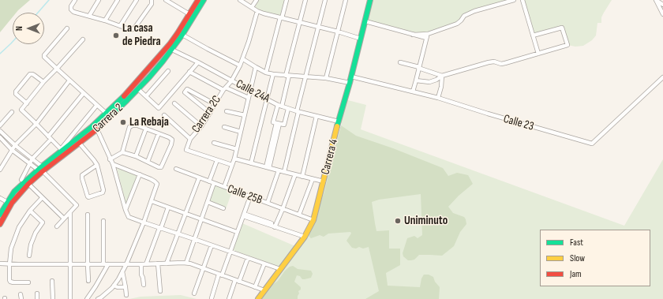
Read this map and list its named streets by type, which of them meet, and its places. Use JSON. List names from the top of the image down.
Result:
{
  "streets": {
    "main road": ["Carrera 2", "Carrera 4"],
    "street": [
      "Calle 24A",
      "Carrera 2C",
      "Calle 23",
      "Calle 25B"
    ]
  },
  "crossings": [
    ["Calle 24A", "Carrera 2C"],
    ["Calle 24A", "Carrera 2"],
    ["Calle 24A", "Carrera 4"],
    ["Calle 23", "Carrera 4"],
    ["Carrera 4", "Calle 25B"]
  ],
  "places": ["La casa de Piedra", "La Rebaja", "Uniminuto"],
  "legend": ["Fast", "Slow", "Jam"],
  "north": "left"
}
